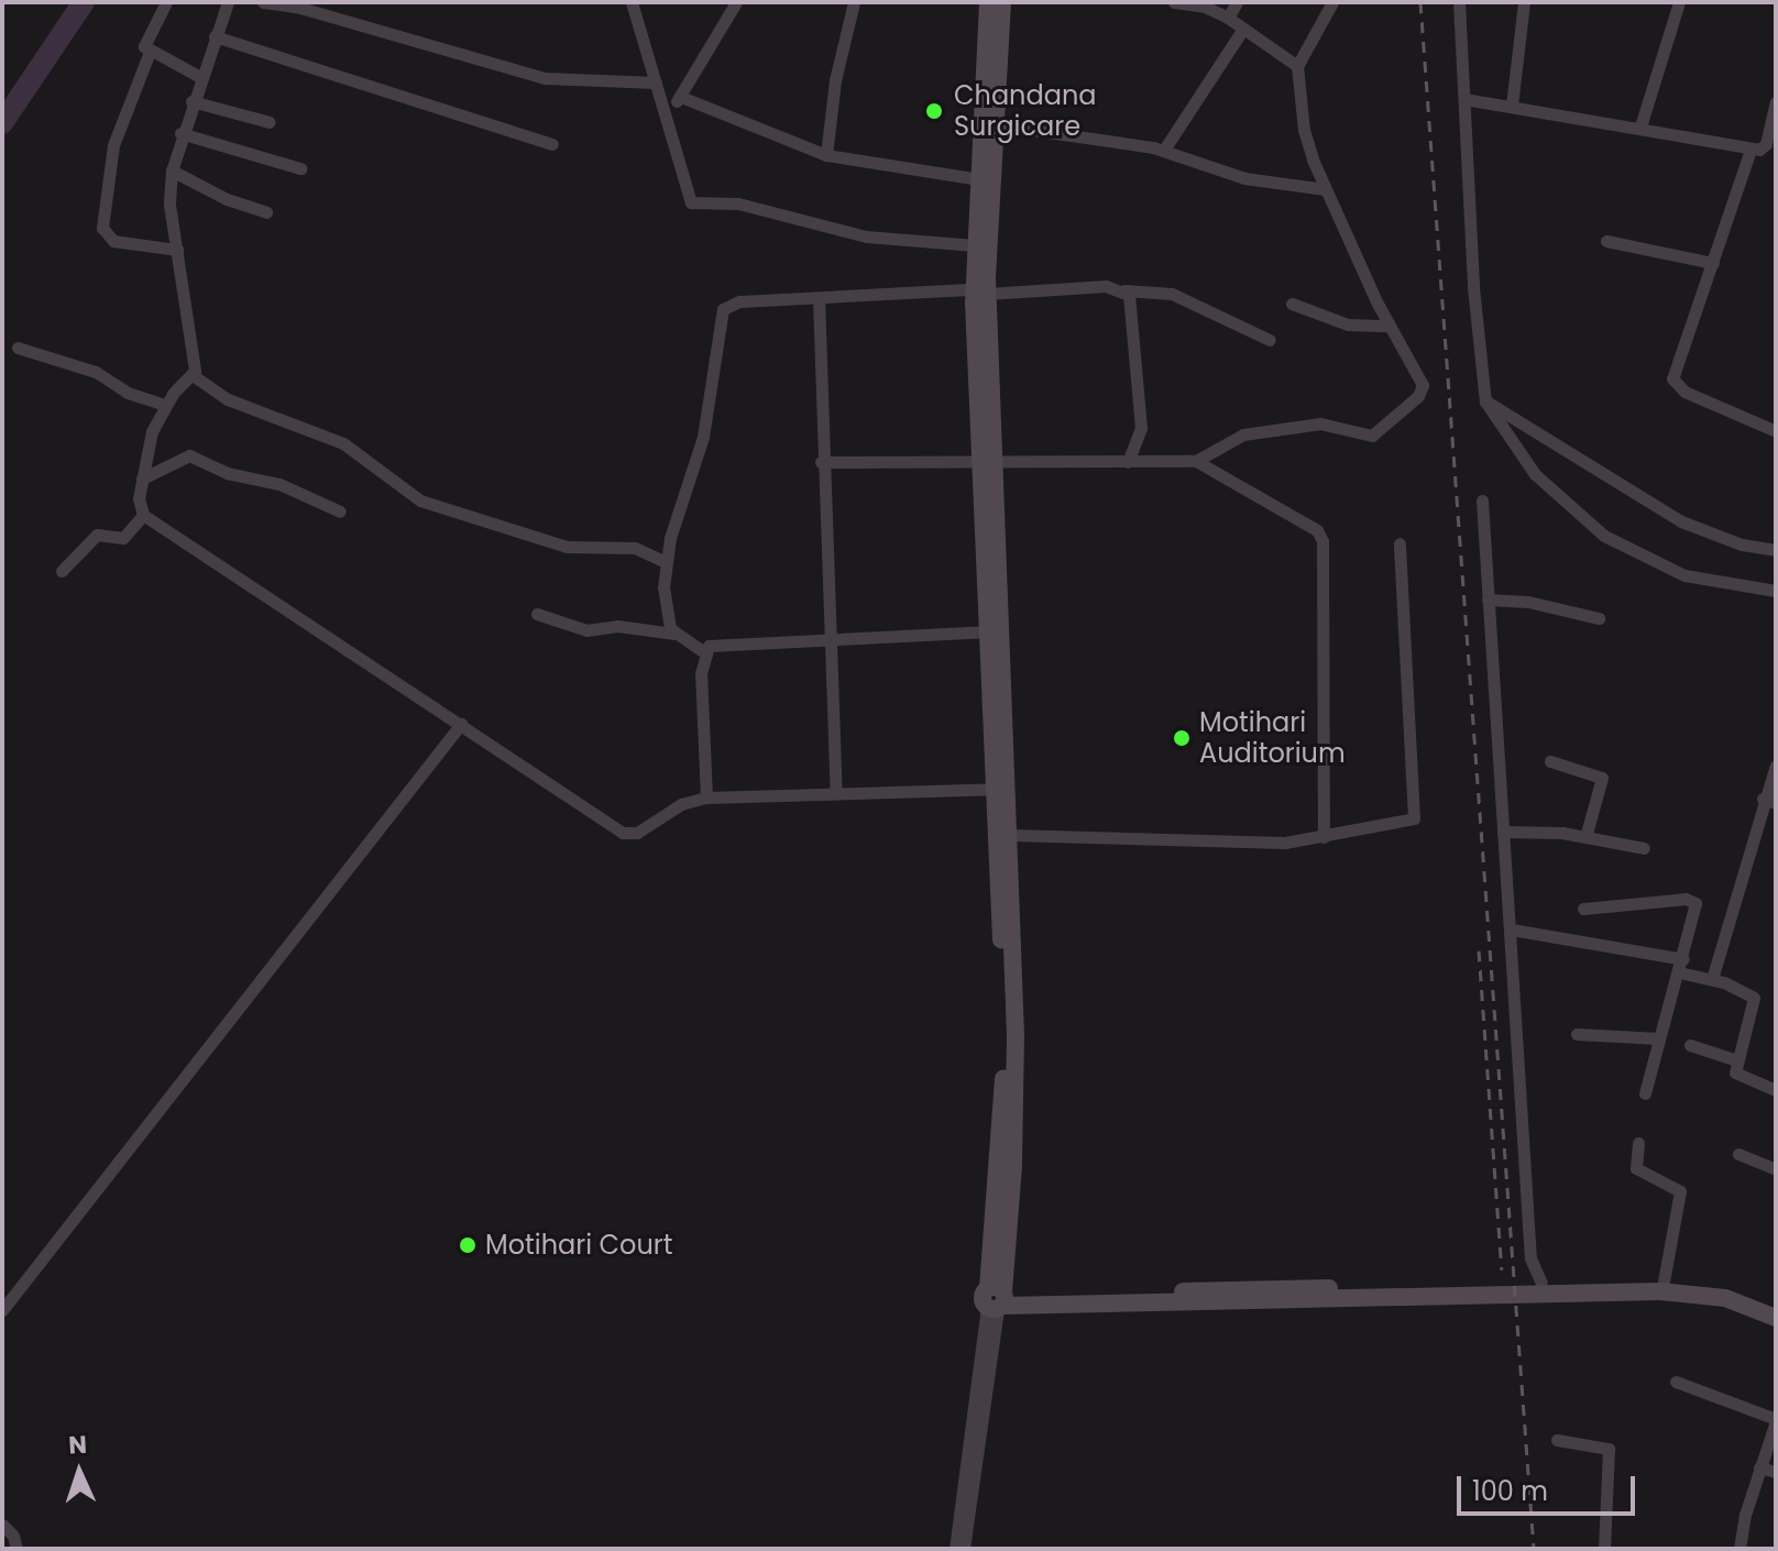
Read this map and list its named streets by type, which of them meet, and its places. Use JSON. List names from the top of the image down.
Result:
{
  "places": ["Chandana Surgicare", "Motihari Auditorium", "Motihari Court"],
  "scale_bar": "100 m",
  "north": "top"
}
